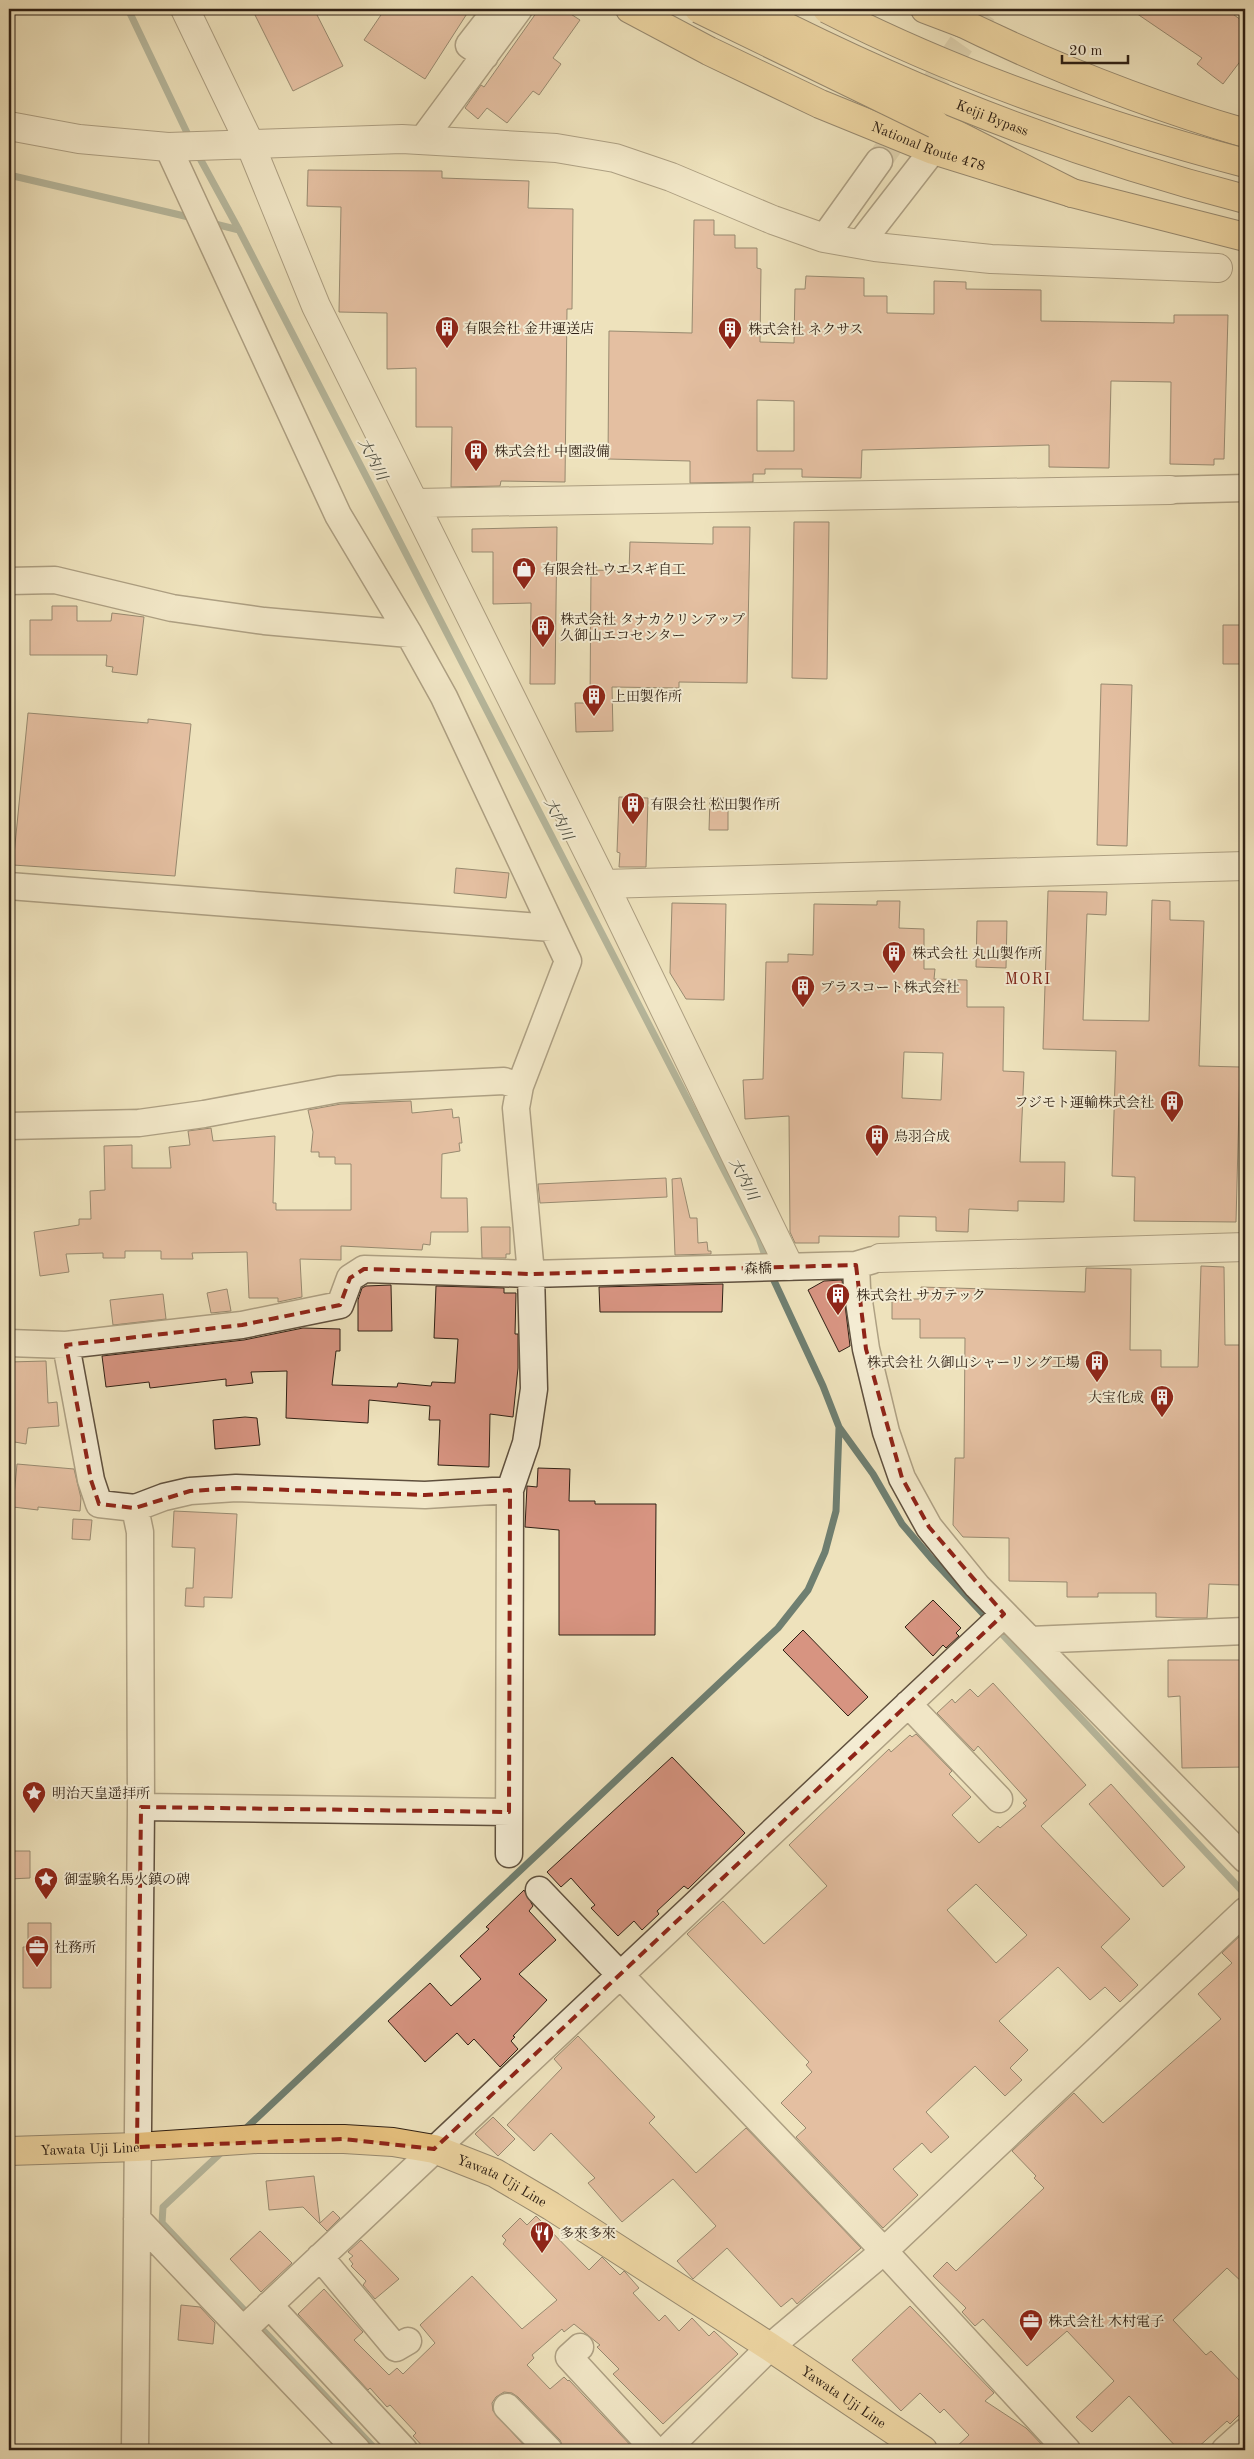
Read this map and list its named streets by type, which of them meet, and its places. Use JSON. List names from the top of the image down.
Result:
{
  "streets": {
    "main road": ["Keiji Bypass", "National Route 478", "Yawata Uji Line"],
    "street": ["森橋"]
  },
  "districts": ["MORI"],
  "water": ["大内川"],
  "places": {
    "building": [
      "有限会社 金井運送店",
      "株式会社 ネクサス",
      "株式会社 中園設備",
      "株式会社 タナカクリンアップ 久御山エコセンター",
      "上田製作所",
      "有限会社 松田製作所",
      "株式会社 丸山製作所",
      "プラスコート株式会社",
      "フジモト運輸株式会社",
      "鳥羽合成",
      "株式会社 サカテック",
      "株式会社 久御山シャーリング工場",
      "大宝化成"
    ],
    "shop": ["有限会社 ウエスギ自工"],
    "place": ["明治天皇遥拝所", "御霊験名馬火鎮の碑"],
    "office": ["社務所", "株式会社 木村電子"],
    "restaurant": ["多來多來"]
  },
  "scale_bar": "20 m"
}
